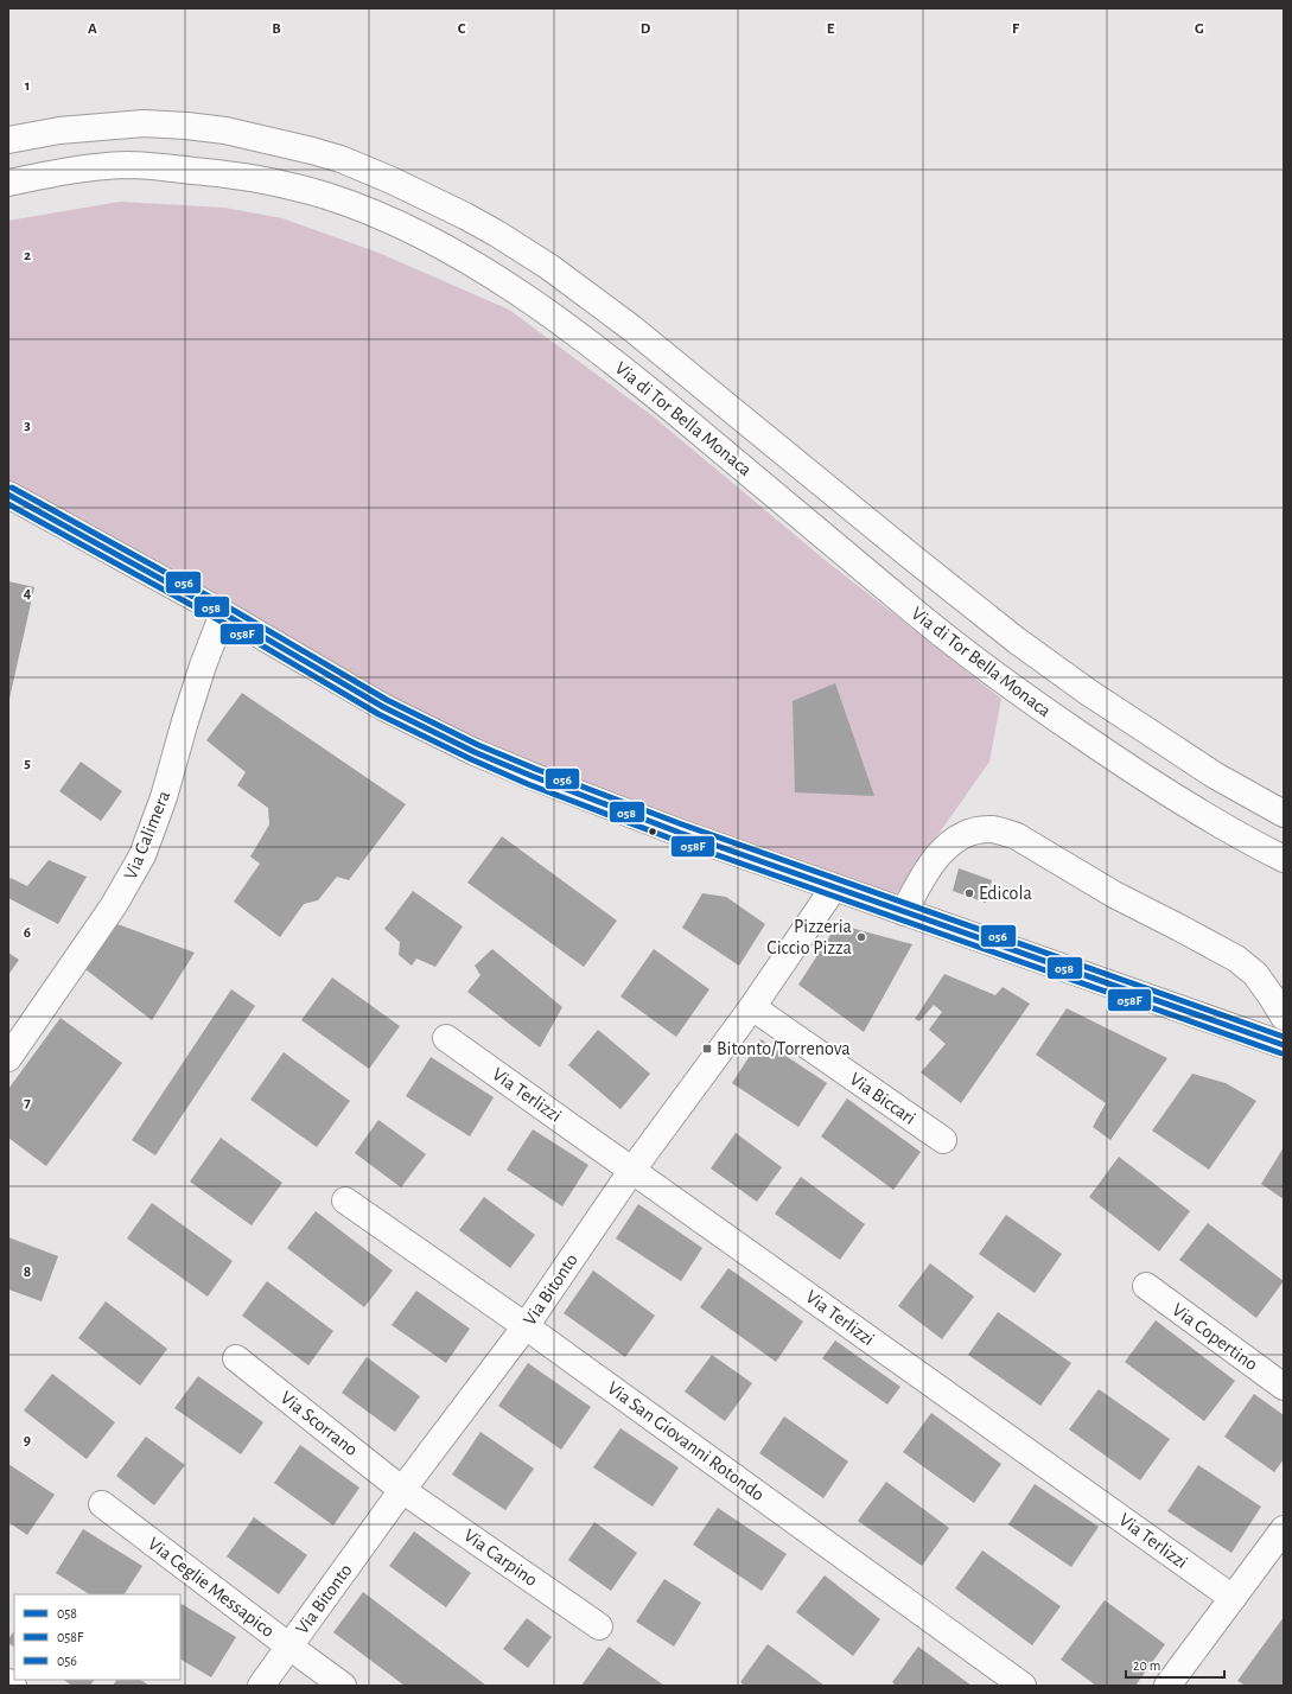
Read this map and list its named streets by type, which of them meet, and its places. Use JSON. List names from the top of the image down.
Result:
{
  "streets": {
    "street": [
      "Via di Tor Bella Monaca",
      "Via Calimera",
      "Via Terlizzi",
      "Via Biccari",
      "Via Bitonto",
      "Via Copertino",
      "Via Scorrano",
      "Via San Giovanni Rotondo",
      "Via Carpino",
      "Via Ceglie Messapico"
    ]
  },
  "crossings": [
    ["Via Terlizzi", "Via Bitonto"],
    ["Via Biccari", "Via Bitonto"],
    ["Via Bitonto", "Via Scorrano"],
    ["Via Bitonto", "Via San Giovanni Rotondo"],
    ["Via Bitonto", "Via Carpino"],
    ["Via Bitonto", "Via Ceglie Messapico"],
    ["Via Scorrano", "Via Carpino"]
  ],
  "places": {
    "other": ["Edicola", "Pizzeria Ciccio Pizza"],
    "transit": ["Bitonto/Torrenova"]
  },
  "lines": ["transit line 056", "transit line 058", "transit line 058F"],
  "legend": ["058", "058F", "056"],
  "scale_bar": "20 m",
  "grid": {
    "columns": [
      "A",
      "B",
      "C",
      "D",
      "E",
      "F",
      "G"
    ],
    "rows": [
      "1",
      "2",
      "3",
      "4",
      "5",
      "6",
      "7",
      "8",
      "9"
    ]
  }
}
